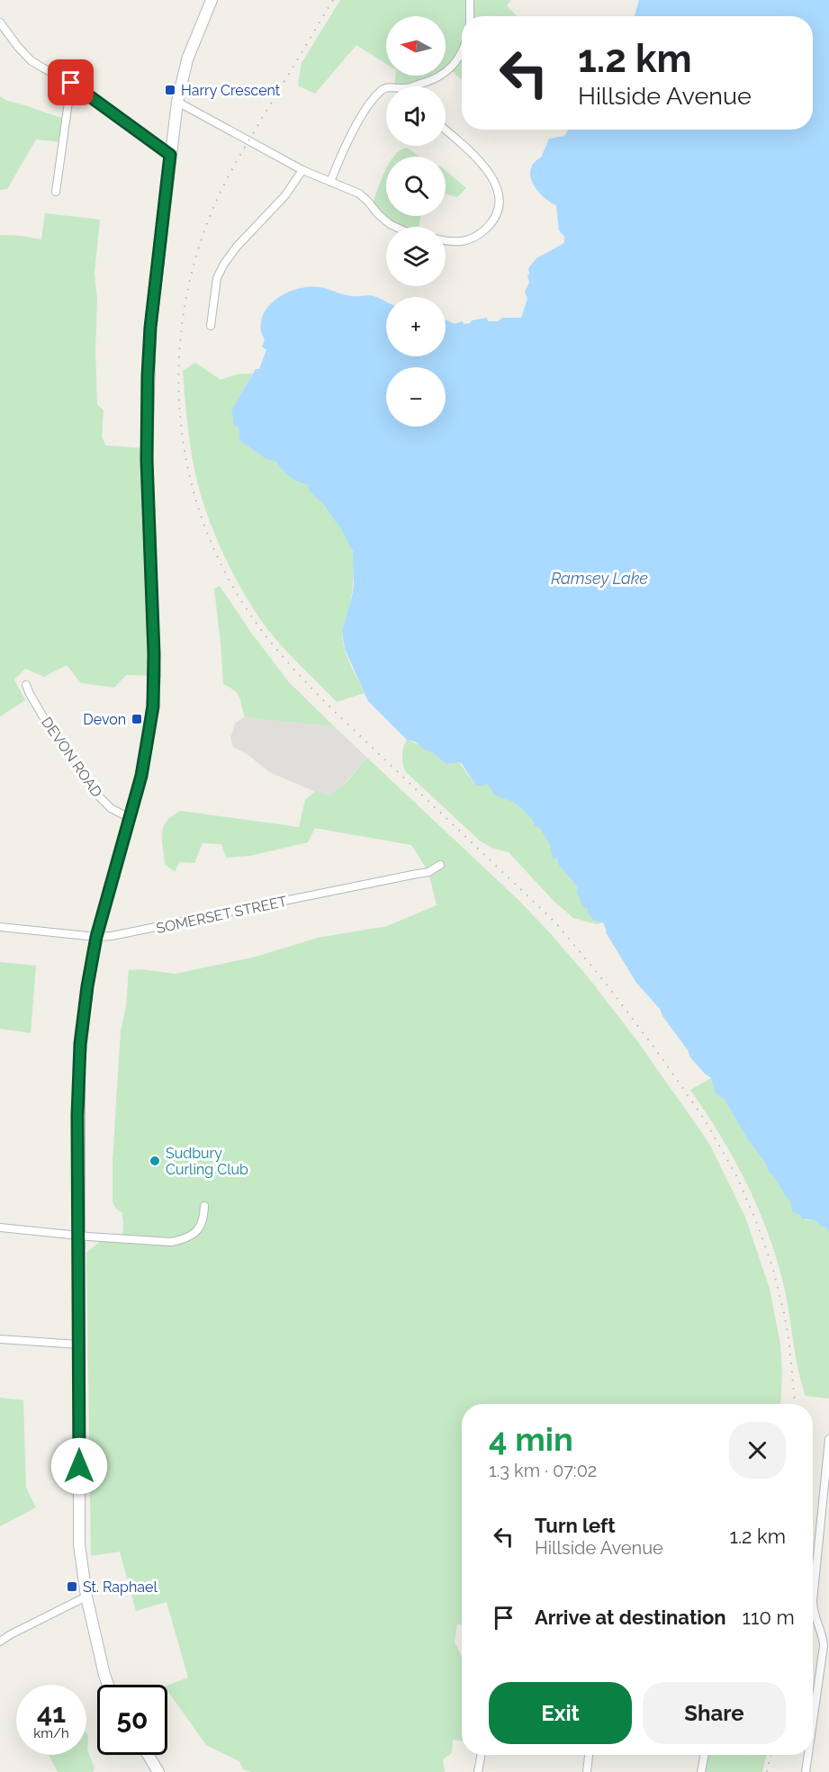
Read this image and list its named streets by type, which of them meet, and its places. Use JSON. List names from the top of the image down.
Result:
{
  "streets": {
    "street": ["DEVON ROAD", "SOMERSET STREET"]
  },
  "water": ["Ramsey Lake"],
  "places": {
    "transit": ["Harry Crescent", "Devon", "St. Raphael"],
    "other": ["Sudbury Curling Club"]
  },
  "north": "left",
  "page": {
    "map_buttons": ["+", "−"],
    "turn": ["1.2 km", "Hillside Avenue"],
    "heading": ["4 min", "1.3 km · 07:02"],
    "list": [
      {
        "name": "Turn left",
        "note": "Hillside Avenue",
        "value": "1.2 km"
      },
      {
        "name": "Arrive at destination",
        "value": "110 m"
      }
    ],
    "buttons": ["Exit", "Share"],
    "speed": "41 km/h",
    "limit": "50"
  }
}
